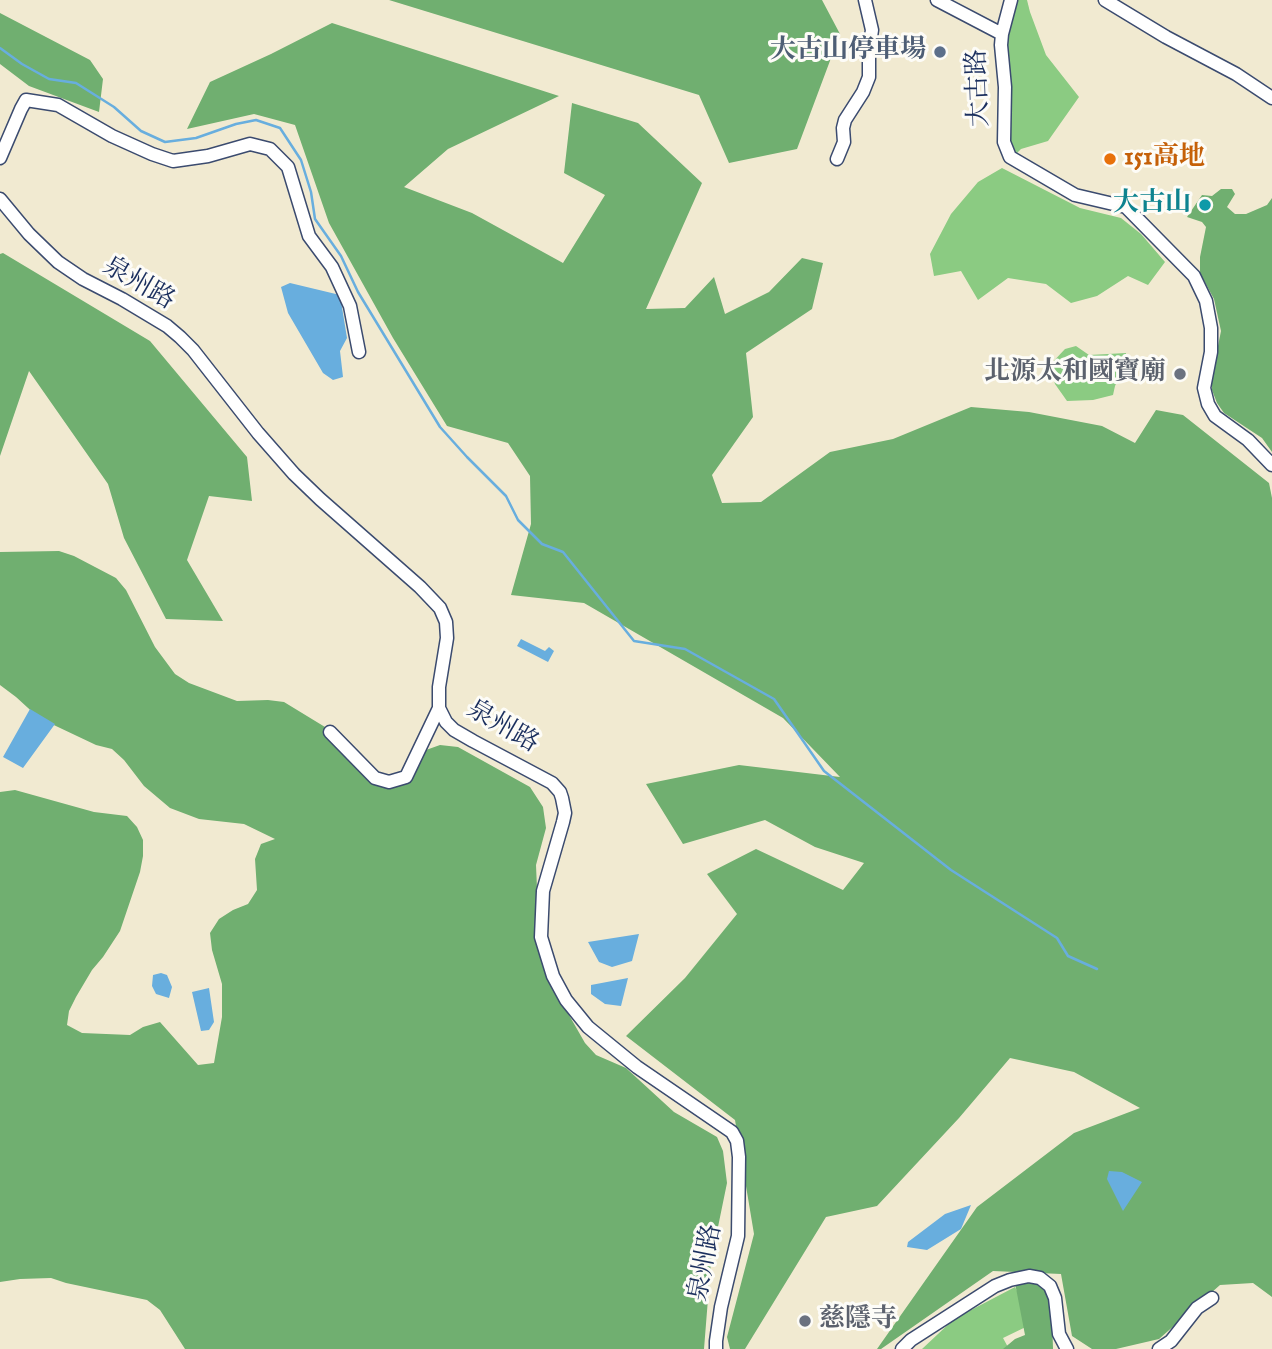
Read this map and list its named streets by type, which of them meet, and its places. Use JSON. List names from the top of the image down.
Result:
{
  "streets": {
    "street": ["大古路", "泉州路"]
  },
  "places": [
    "大古山停車場",
    "151高地",
    "大古山",
    "北源太和國寶廟",
    "慈隱寺"
  ]
}
